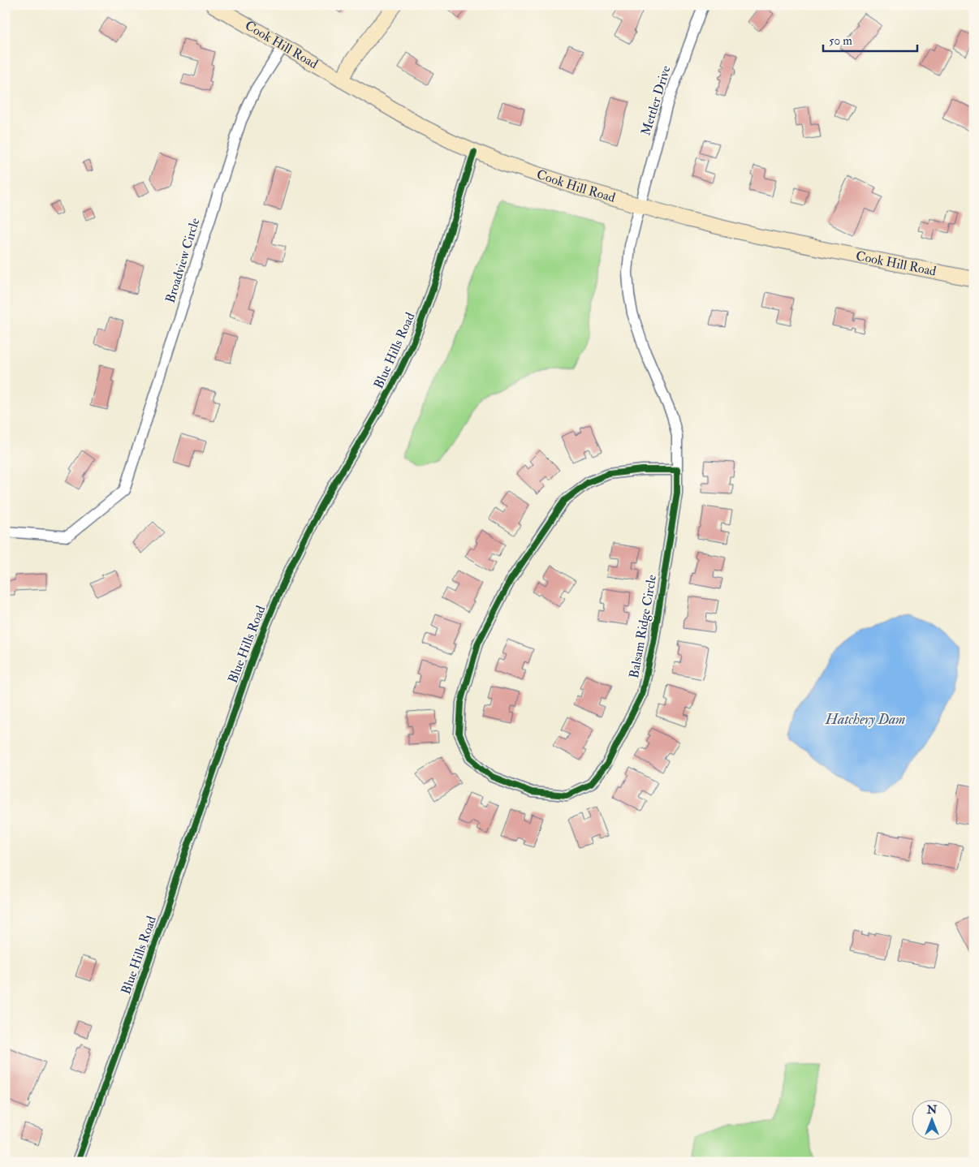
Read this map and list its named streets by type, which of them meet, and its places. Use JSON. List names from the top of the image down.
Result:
{
  "streets": {
    "street": [
      "Cook Hill Road",
      "Mettler Drive",
      "Broadview Circle",
      "Blue Hills Road",
      "Balsam Ridge Circle"
    ]
  },
  "crossings": [
    ["Cook Hill Road", "Mettler Drive"],
    ["Cook Hill Road", "Broadview Circle"],
    ["Cook Hill Road", "Blue Hills Road"],
    ["Cook Hill Road", "Balsam Ridge Circle"],
    ["Mettler Drive", "Balsam Ridge Circle"]
  ],
  "water": ["Hatchery Dam"],
  "scale_bar": "50 m",
  "north": "top"
}
